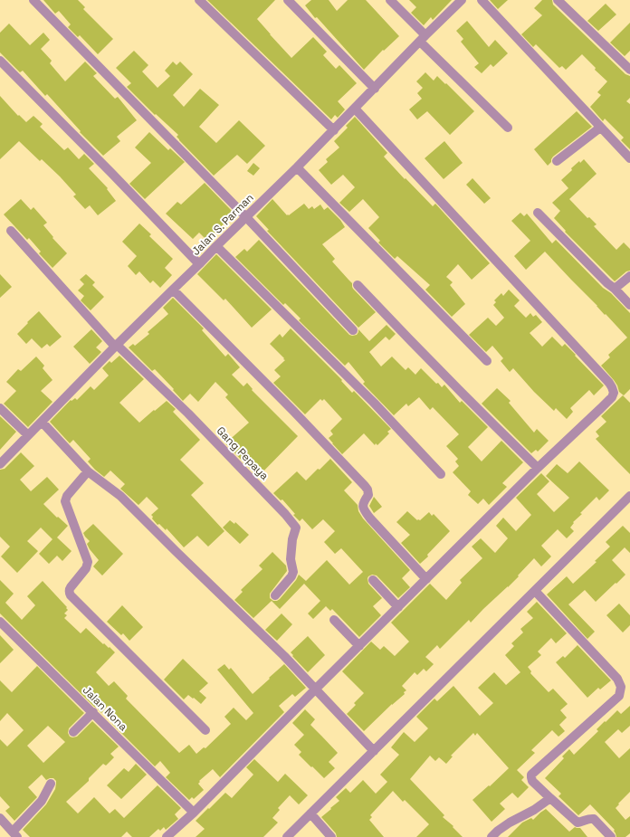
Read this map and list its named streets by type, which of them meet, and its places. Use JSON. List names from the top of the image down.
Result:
{
  "streets": {
    "street": ["Jalan S. Parman", "Gang Pepaya", "Jalan Nona"]
  },
  "crossings": [
    ["Jalan S. Parman", "Gang Pepaya"]
  ]
}
